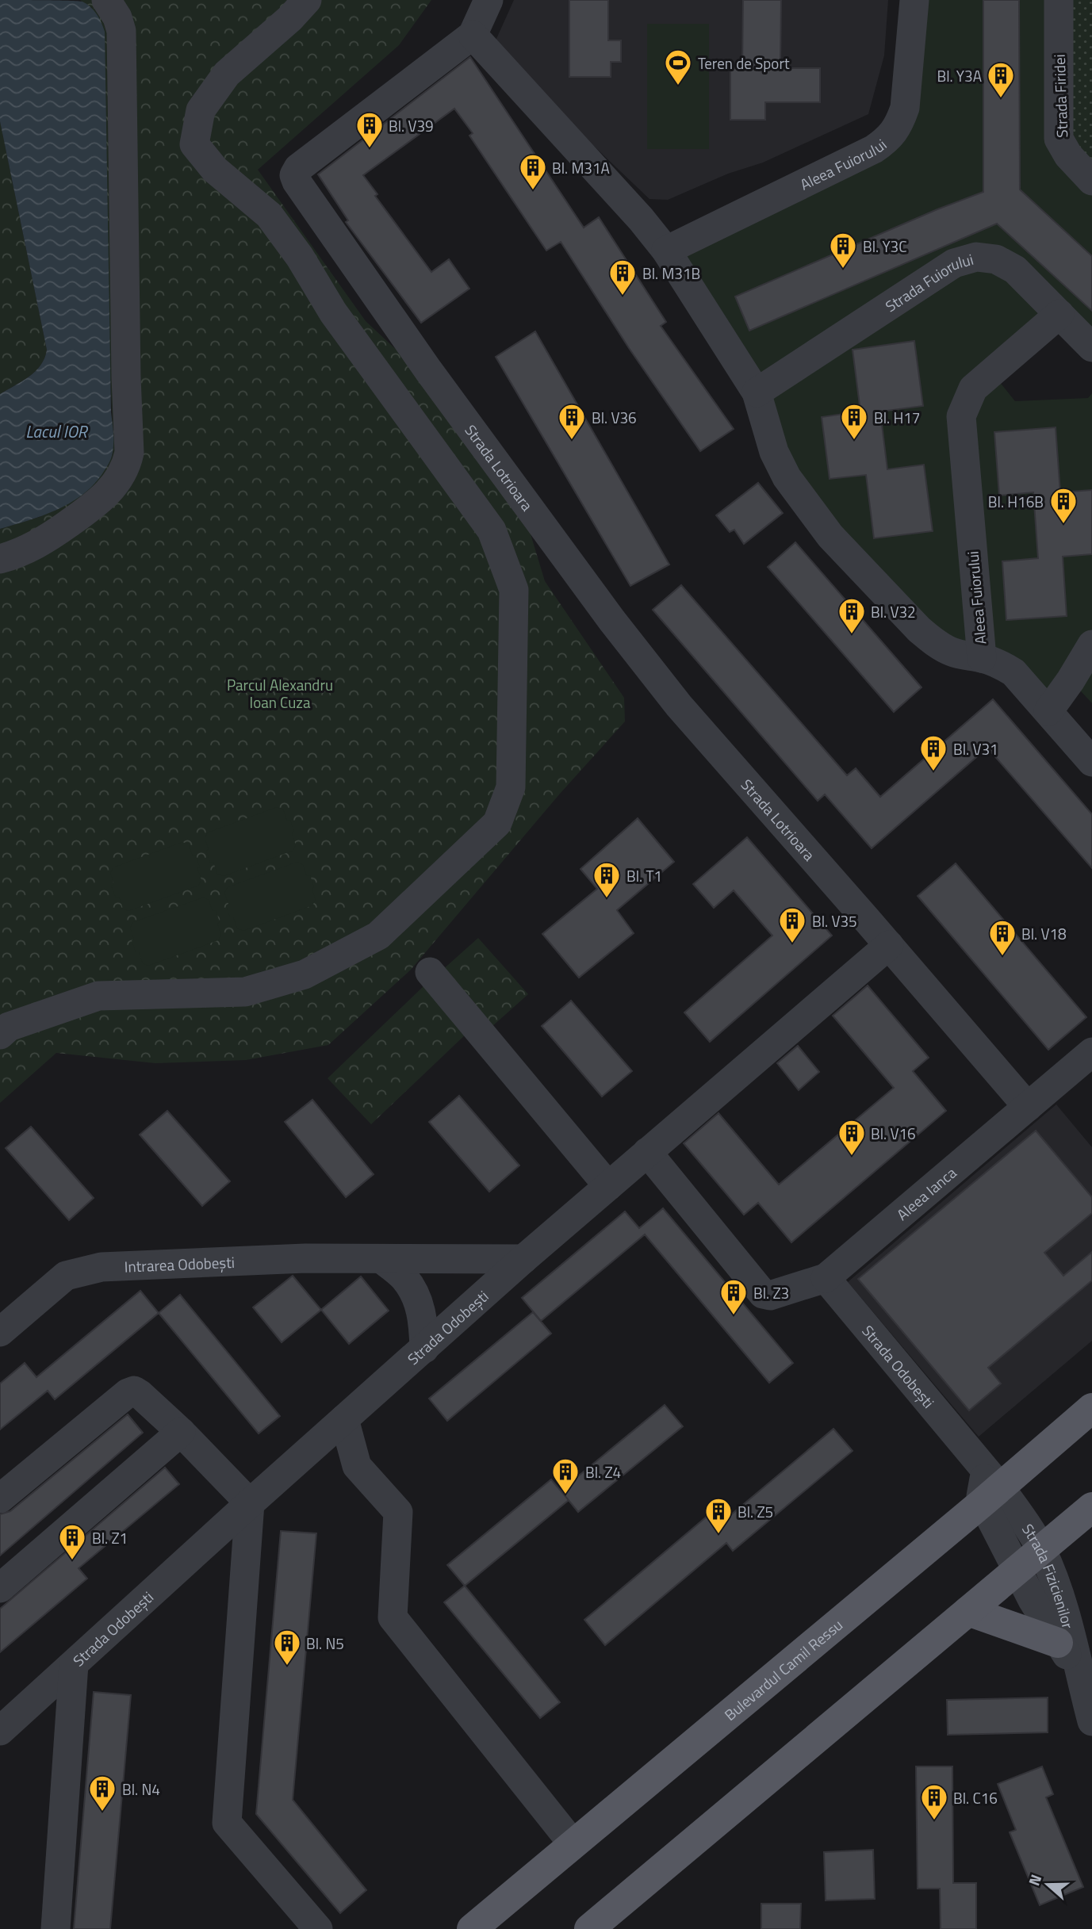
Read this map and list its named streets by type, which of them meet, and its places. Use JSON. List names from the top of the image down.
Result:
{
  "streets": {
    "main road": ["Bulevardul Camil Ressu"],
    "street": [
      "Strada Firidei",
      "Aleea Fuiorului",
      "Strada Fuiorului",
      "Strada Lotrioara",
      "Aleea Ianca",
      "Intrarea Odobești",
      "Strada Odobești",
      "Strada Fizicienilor"
    ]
  },
  "crossings": [
    ["Aleea Fuiorului", "Strada Fuiorului"],
    ["Strada Lotrioara", "Strada Odobești"],
    ["Aleea Ianca", "Strada Odobești"],
    ["Intrarea Odobești", "Strada Odobești"],
    ["Strada Odobești", "Strada Fizicienilor"],
    ["Strada Odobești", "Bulevardul Camil Ressu"],
    ["Strada Fizicienilor", "Bulevardul Camil Ressu"]
  ],
  "water": ["Lacul IOR"],
  "parks": ["Parcul Alexandru Ioan Cuza"],
  "places": {
    "sports": ["Teren de Sport"],
    "building": [
      "Bl. Y3A",
      "Bl. V39",
      "Bl. M31A",
      "Bl. Y3C",
      "Bl. M31B",
      "Bl. V36",
      "Bl. H17",
      "Bl. H16B",
      "Bl. V32",
      "Bl. V31",
      "Bl. T1",
      "Bl. V35",
      "Bl. V18",
      "Bl. V16",
      "Bl. Z3",
      "Bl. Z4",
      "Bl. Z5",
      "Bl. Z1",
      "Bl. N5",
      "Bl. N4",
      "Bl. C16"
    ]
  },
  "north": "left"
}
